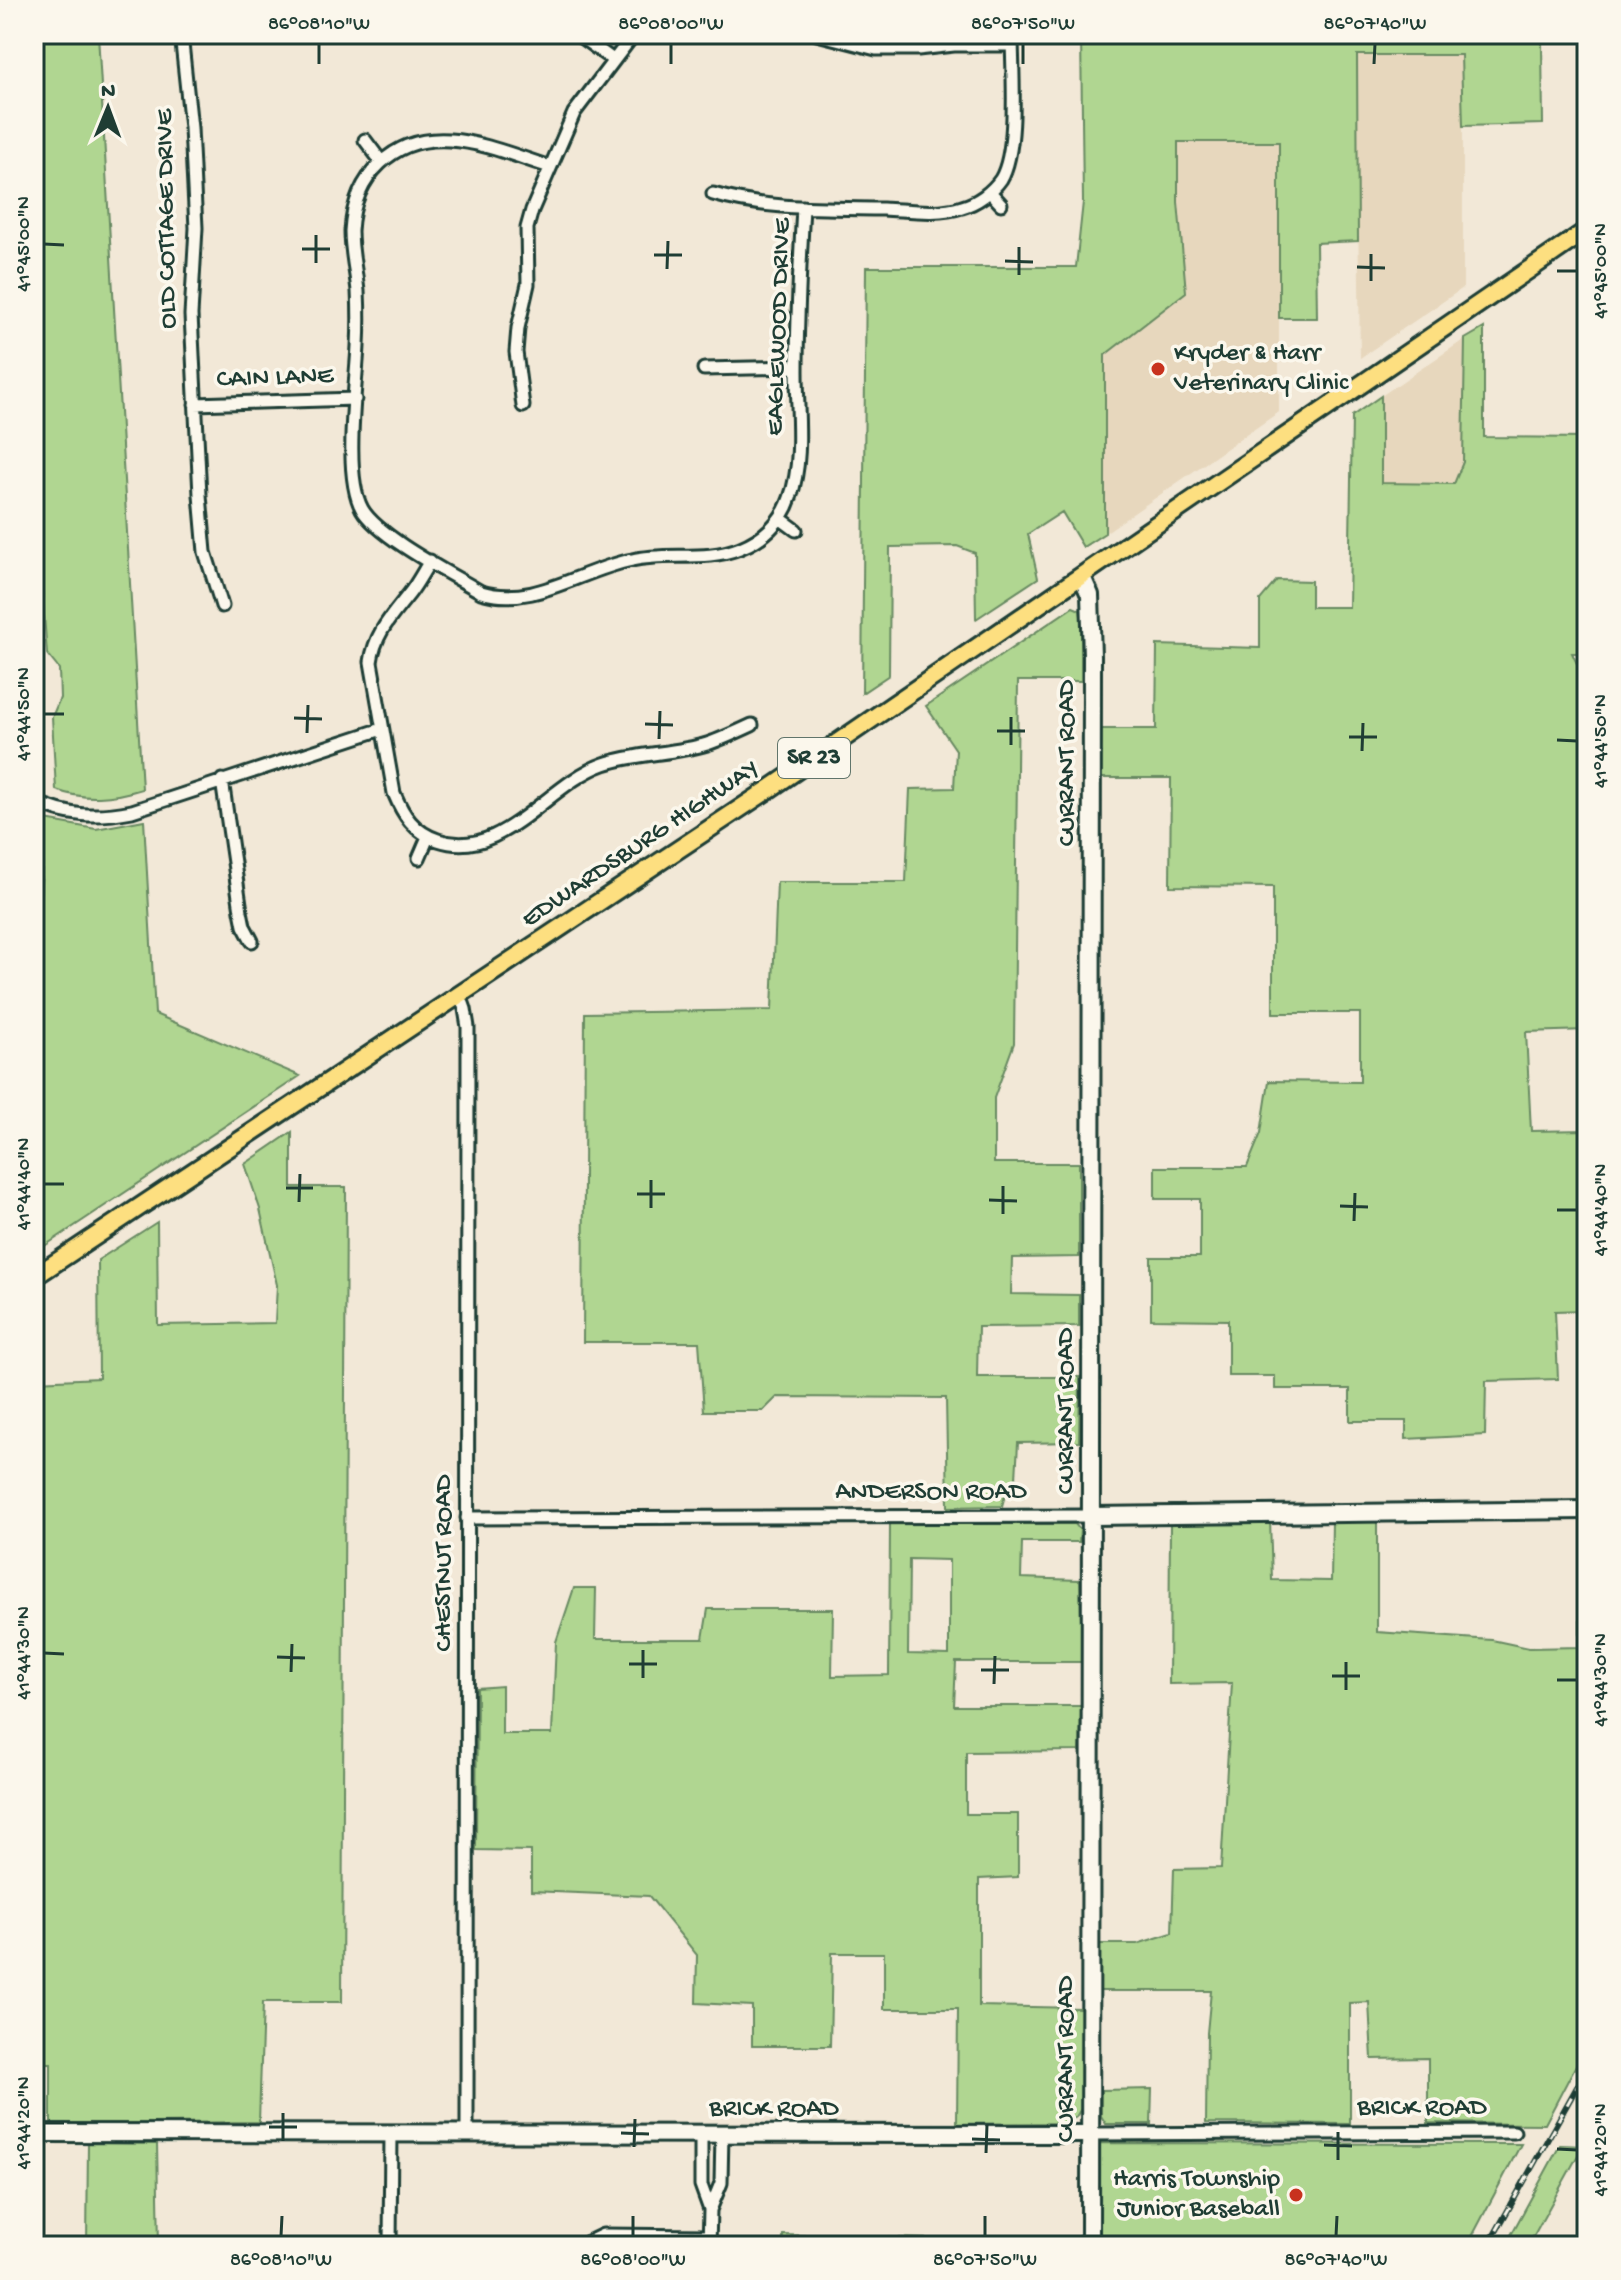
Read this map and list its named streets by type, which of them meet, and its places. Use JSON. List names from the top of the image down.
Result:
{
  "streets": {
    "main road": ["SR 23", "EDWARDSBURG HIGHWAY"],
    "street": [
      "OLD COTTAGE DRIVE",
      "EAGLEWOOD DRIVE",
      "CAIN LANE",
      "CURRANT ROAD",
      "ANDERSON ROAD",
      "CHESTNUT ROAD",
      "BRICK ROAD"
    ]
  },
  "crossings": [
    ["OLD COTTAGE DRIVE", "CAIN LANE"],
    ["CURRANT ROAD", "EDWARDSBURG HIGHWAY"],
    ["CURRANT ROAD", "ANDERSON ROAD"],
    ["CURRANT ROAD", "BRICK ROAD"],
    ["EDWARDSBURG HIGHWAY", "CHESTNUT ROAD"],
    ["ANDERSON ROAD", "CHESTNUT ROAD"],
    ["CHESTNUT ROAD", "BRICK ROAD"]
  ],
  "places": ["Kryder & Harr Veterinary Clinic", "Harris Township Junior Baseball"],
  "north": "top",
  "coordinates": [
    "86°08'10\"W",
    "86°08'00\"W",
    "86°07'50\"W",
    "86°07'40\"W",
    "41°45'00\"N",
    "41°44'50\"N",
    "41°44'40\"N",
    "41°44'30\"N",
    "41°44'20\"N"
  ]
}
